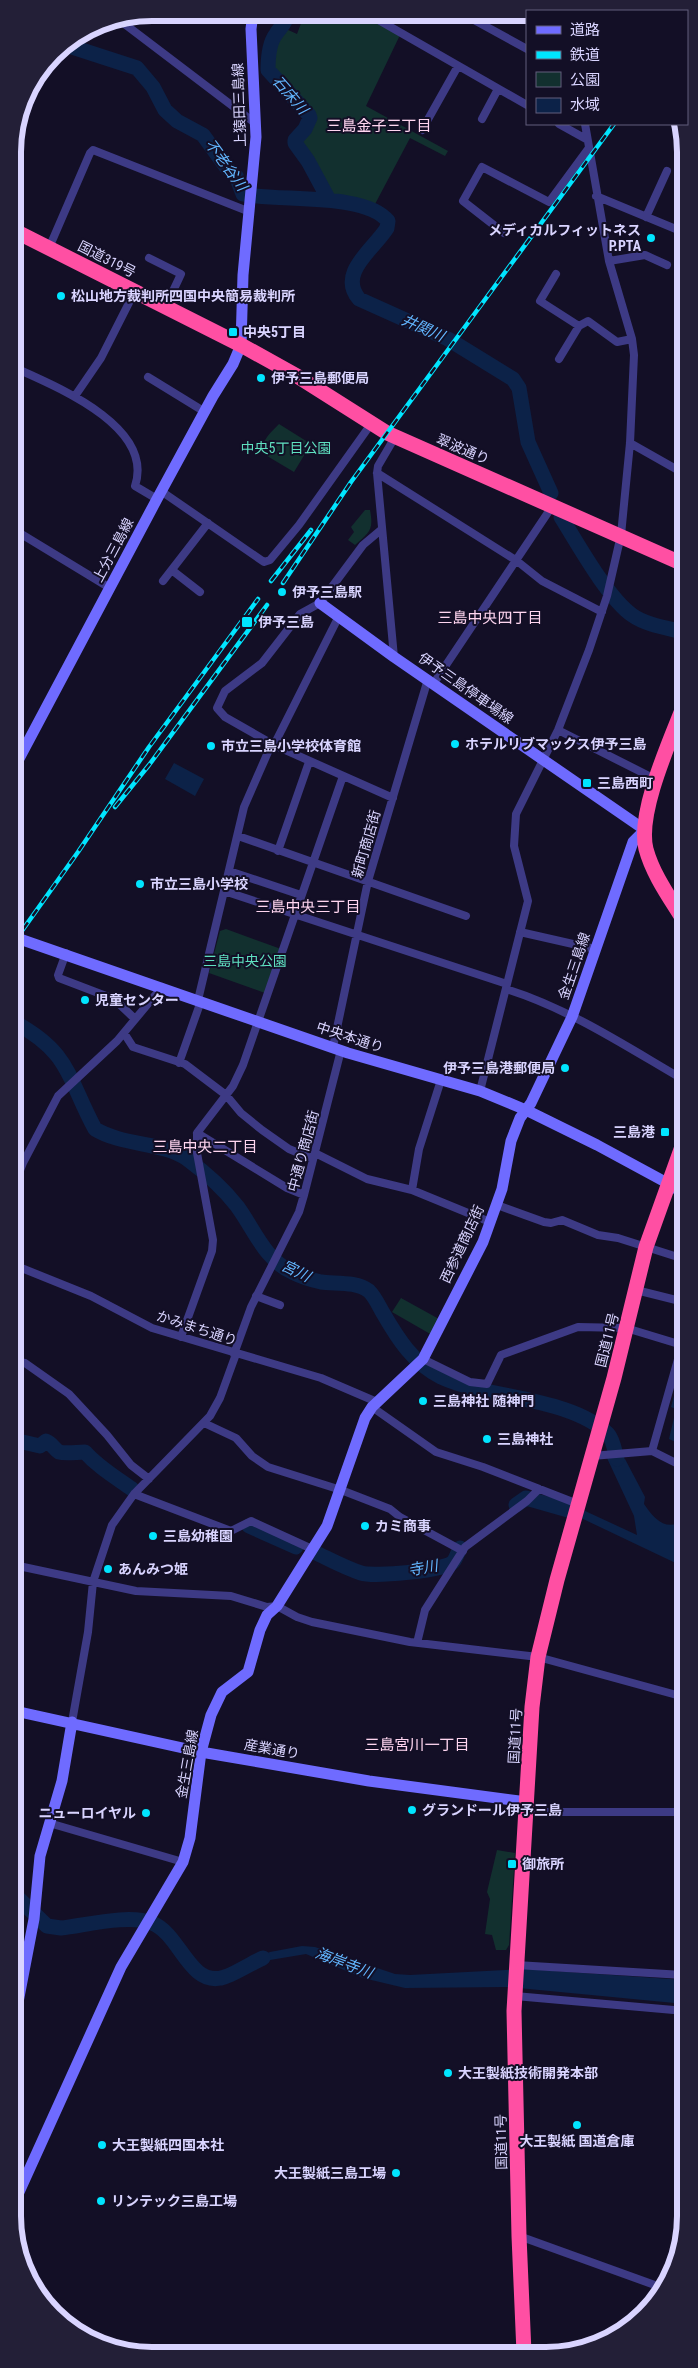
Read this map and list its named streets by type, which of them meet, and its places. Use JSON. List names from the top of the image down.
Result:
{
  "streets": {
    "highway": ["国道319号", "翠波通り", "国道11号"],
    "main road": [
      "上猿田三島線",
      "上分三島線",
      "伊予三島停車場線",
      "金生三島線",
      "中央本通り",
      "西参道商店街",
      "産業通り"
    ],
    "street": ["新町商店街", "中通り商店街", "かみまち通り"]
  },
  "crossings": [
    ["上猿田三島線", "国道319号"],
    ["上猿田三島線", "翠波通り"],
    ["上猿田三島線", "上分三島線"],
    ["国道319号", "翠波通り"],
    ["国道319号", "上分三島線"],
    ["翠波通り", "上分三島線"],
    ["翠波通り", "新町商店街"],
    ["伊予三島停車場線", "新町商店街"],
    ["伊予三島停車場線", "金生三島線"],
    ["新町商店街", "中央本通り"],
    ["新町商店街", "中通り商店街"],
    ["金生三島線", "中央本通り"],
    ["金生三島線", "西参道商店街"],
    ["金生三島線", "かみまち通り"],
    ["金生三島線", "産業通り"],
    ["中央本通り", "中通り商店街"],
    ["中央本通り", "西参道商店街"],
    ["中通り商店街", "かみまち通り"],
    ["中通り商店街", "産業通り"],
    ["かみまち通り", "国道11号"],
    ["国道11号", "産業通り"]
  ],
  "districts": [
    "三島金子三丁目",
    "三島中央四丁目",
    "三島中央三丁目",
    "三島中央二丁目",
    "三島宮川一丁目"
  ],
  "water": [
    "石床川",
    "不老谷川",
    "井関川",
    "宮川",
    "寺川",
    "海岸寺川"
  ],
  "parks": ["中央5丁目公園", "三島中央公園"],
  "places": {
    "other": [
      "メディカルフィットネス P.PTA",
      "松山地方裁判所四国中央簡易裁判所",
      "伊予三島郵便局",
      "伊予三島駅",
      "ホテルリブマックス伊予三島",
      "市立三島小学校体育館",
      "市立三島小学校",
      "児童センター",
      "伊予三島港郵便局",
      "三島神社 随神門",
      "三島神社",
      "カミ商事",
      "三島幼稚園",
      "あんみつ姫",
      "グランドール伊予三島",
      "ニューロイヤル",
      "大王製紙技術開発本部",
      "大王製紙 国道倉庫",
      "大王製紙四国本社",
      "大王製紙三島工場",
      "リンテック三島工場"
    ],
    "transit": [
      "中央5丁目",
      "伊予三島",
      "三島西町",
      "三島港",
      "御旅所"
    ]
  },
  "legend": [
    "道路",
    "鉄道",
    "公園",
    "水域"
  ]
}
